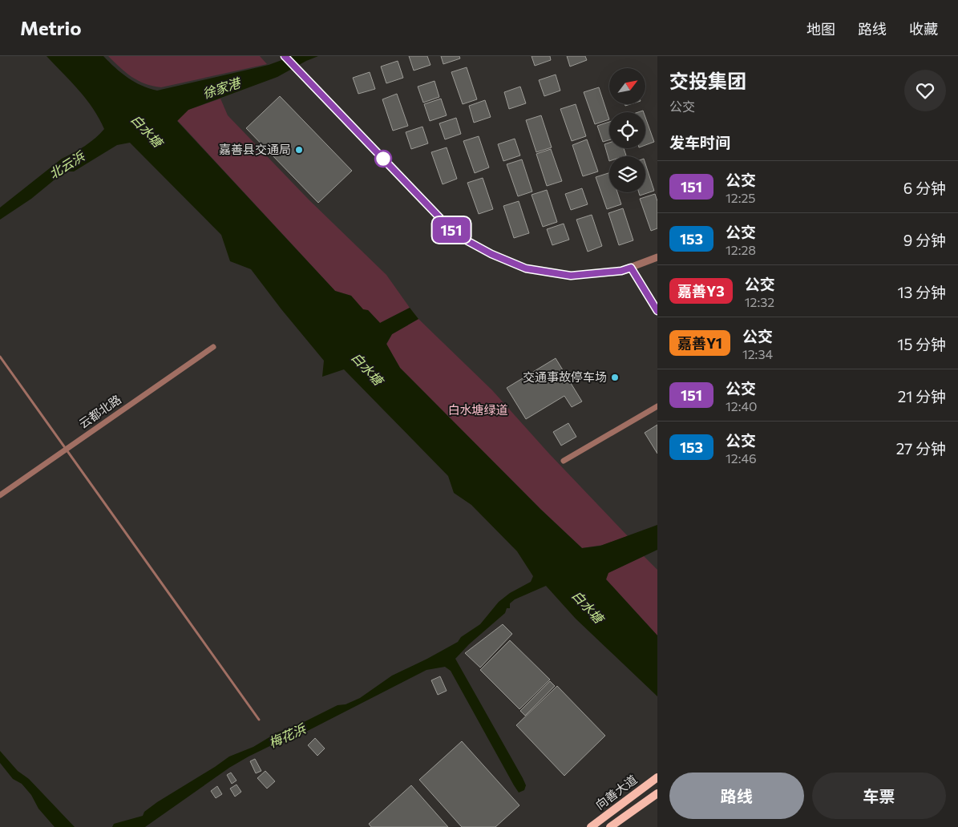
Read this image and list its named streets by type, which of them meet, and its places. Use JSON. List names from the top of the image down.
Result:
{
  "streets": {
    "main road": ["向善大道"],
    "street": ["云都北路"]
  },
  "water": [
    "徐家港",
    "白水塘",
    "北云浜",
    "梅花浜"
  ],
  "parks": ["白水塘绿道"],
  "places": ["嘉善县交通局", "交通事故停车场"],
  "lines": ["bus line 151"],
  "north": "top right",
  "page": {
    "header": "Metrio",
    "nav": ["地图", "路线", "收藏"],
    "on_map": "151",
    "heading": [
      ["交投集团", "公交"],
      "发车时间"
    ],
    "list": [
      {
        "mark": "151",
        "name": "公交",
        "note": "12:25",
        "value": "6 分钟"
      },
      {
        "mark": "153",
        "name": "公交",
        "note": "12:28",
        "value": "9 分钟"
      },
      {
        "mark": "嘉善Y3",
        "name": "公交",
        "note": "12:32",
        "value": "13 分钟"
      },
      {
        "mark": "嘉善Y1",
        "name": "公交",
        "note": "12:34",
        "value": "15 分钟"
      },
      {
        "mark": "151",
        "name": "公交",
        "note": "12:40",
        "value": "21 分钟"
      },
      {
        "mark": "153",
        "name": "公交",
        "note": "12:46",
        "value": "27 分钟"
      }
    ],
    "buttons": ["路线", "车票"]
  }
}
